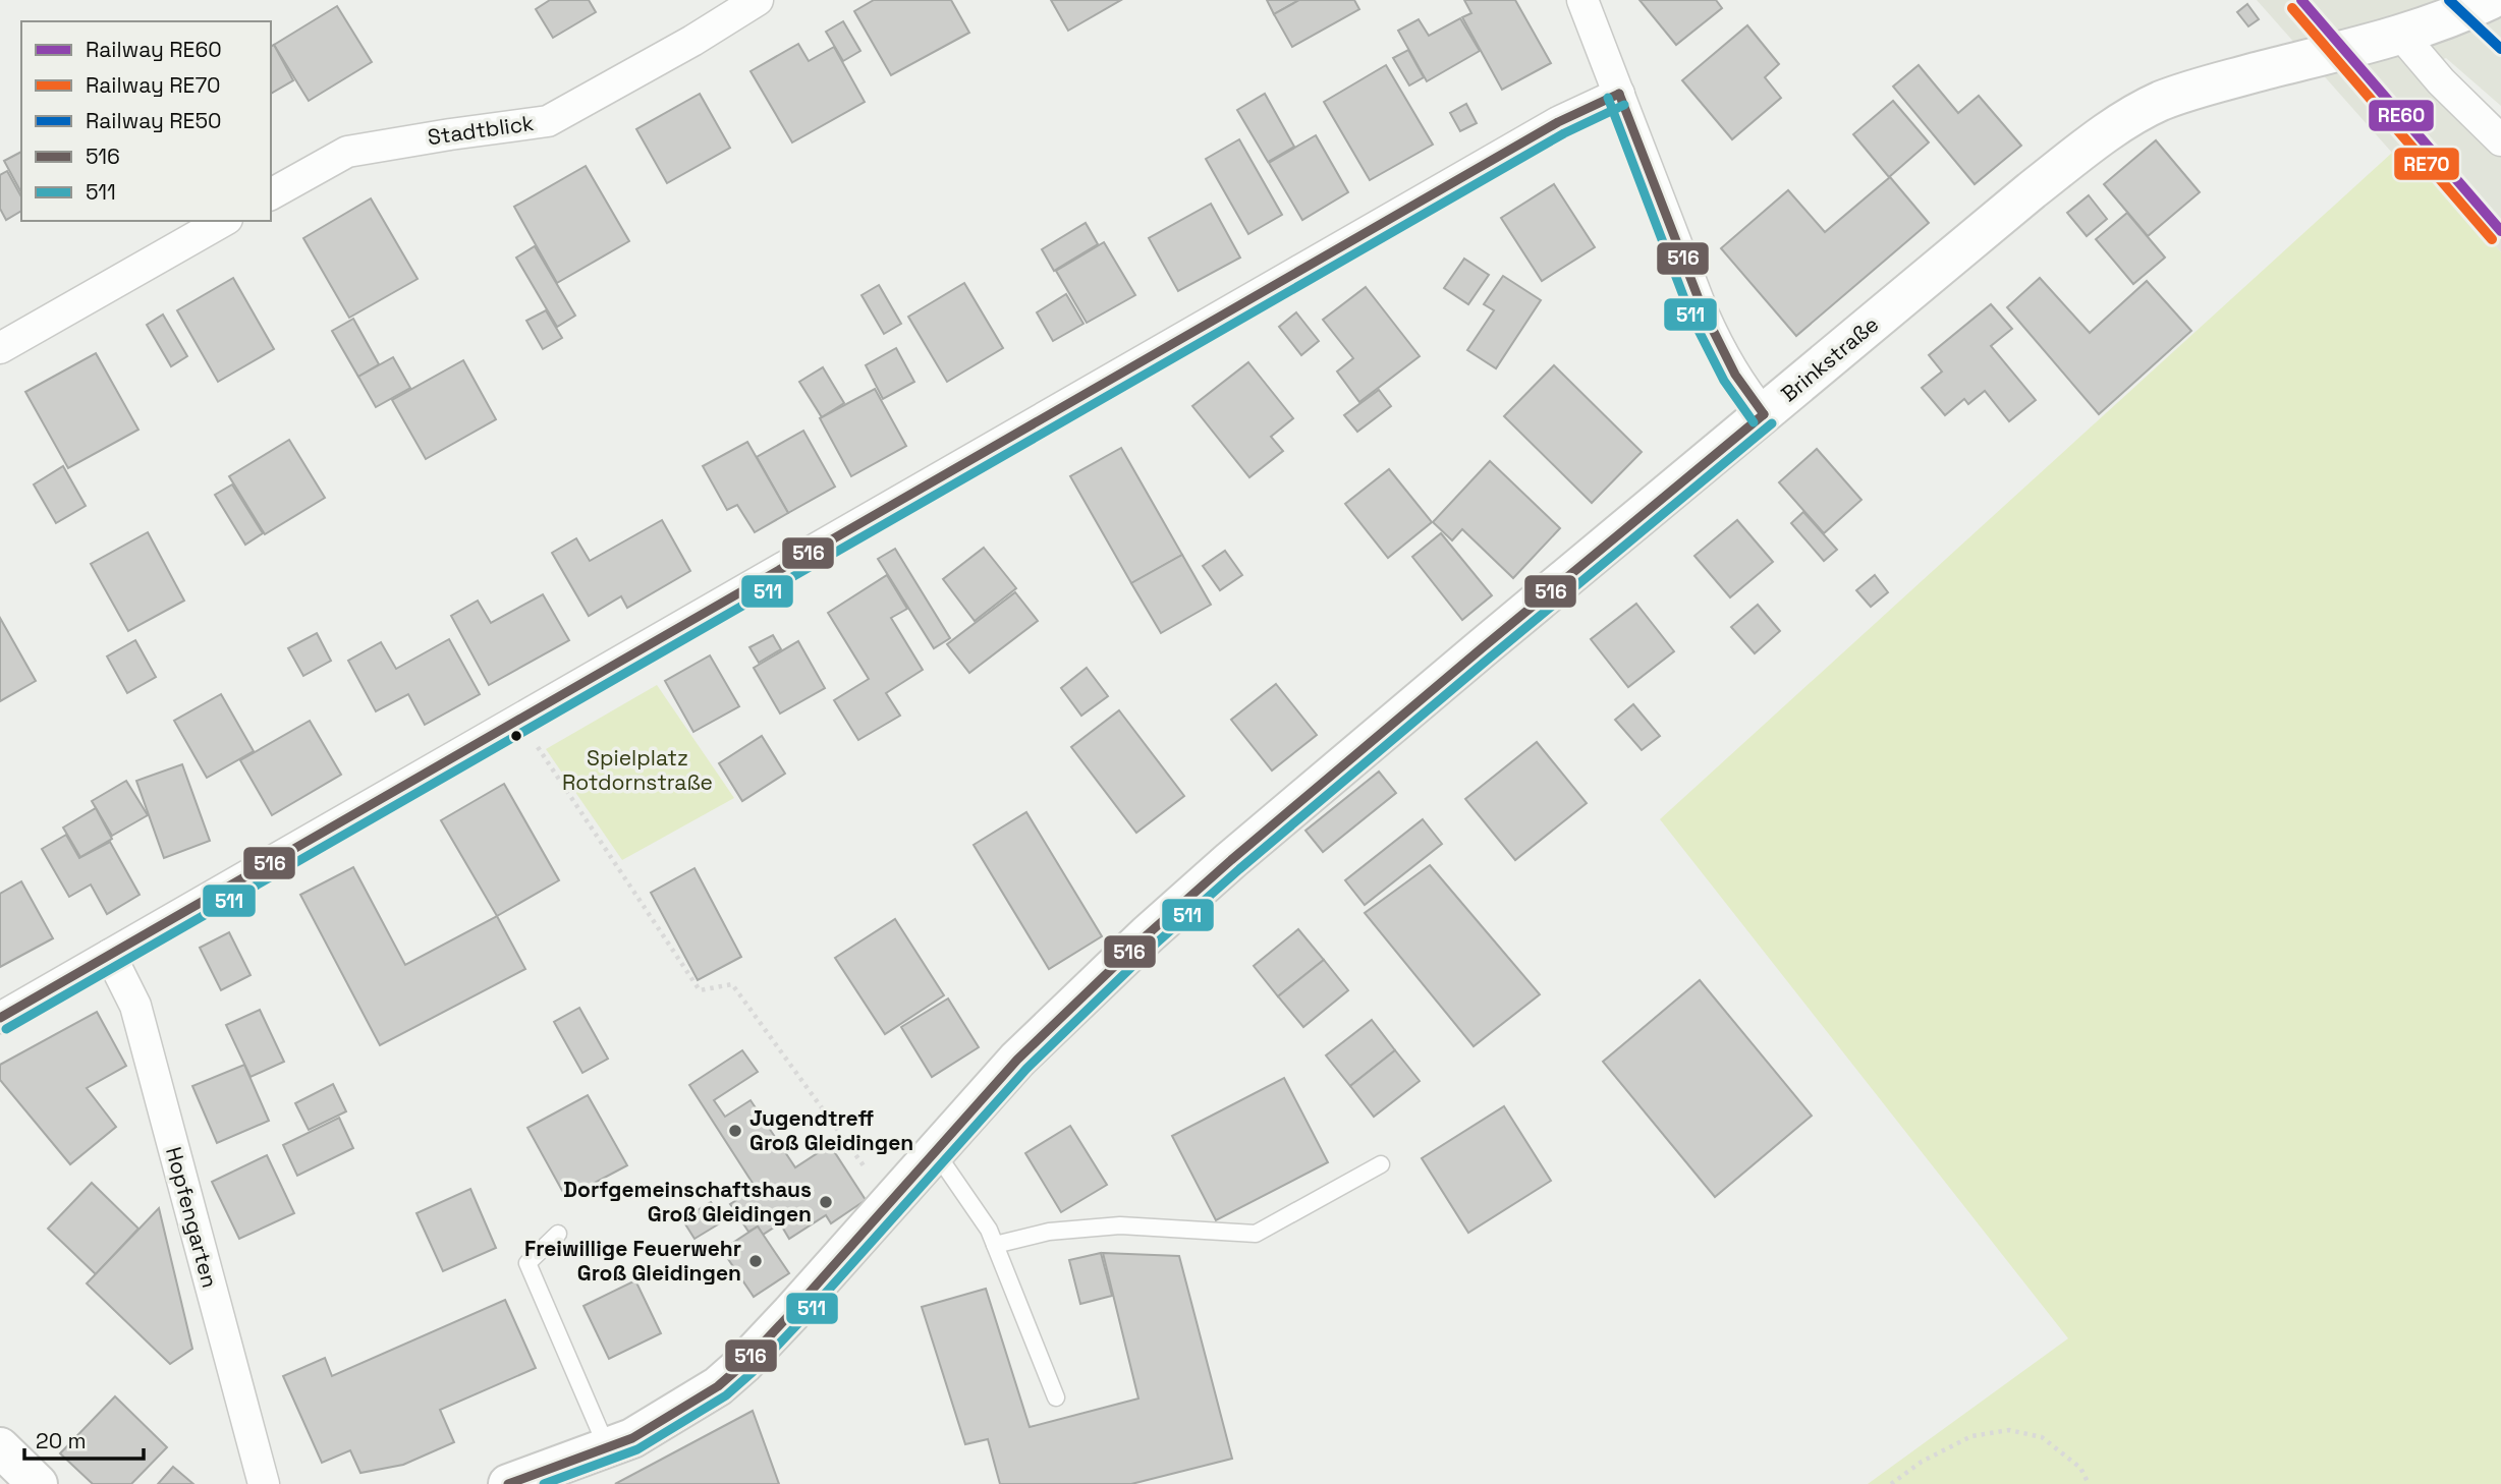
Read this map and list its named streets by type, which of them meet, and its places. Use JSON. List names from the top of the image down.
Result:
{
  "streets": {
    "street": ["Stadtblick", "Brinkstraße", "Hopfengarten"]
  },
  "parks": ["Spielplatz Rotdornstraße"],
  "places": ["Jugendtreff Groß Gleidingen", "Dorfgemeinschaftshaus Groß Gleidingen", "Freiwillige Feuerwehr Groß Gleidingen"],
  "lines": [
    "rail line RE60",
    "rail line RE50",
    "rail line RE70",
    "transit line 516",
    "transit line 511"
  ],
  "legend": [
    "Railway RE60",
    "Railway RE70",
    "Railway RE50",
    "516",
    "511"
  ],
  "scale_bar": "20 m"
}
